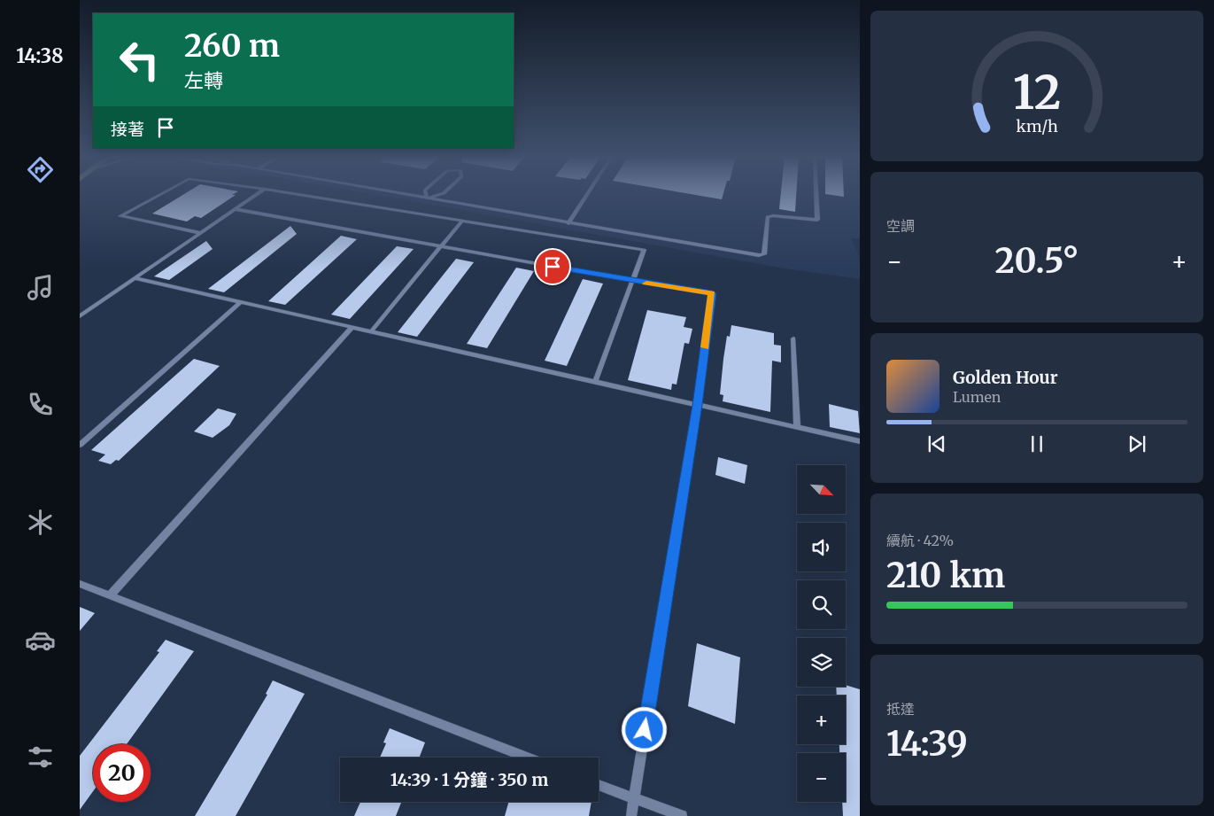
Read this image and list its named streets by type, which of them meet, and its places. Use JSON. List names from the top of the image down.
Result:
{
  "north": "bottom right",
  "page": {
    "tabs": "14:38",
    "turn": ["260 m", "左轉"],
    "then": "接著",
    "tile": [
      "空調",
      ["續航 · 42%", "210 km"],
      ["抵達", "14:39"]
    ],
    "heat": ["−", "20.5°", "+"],
    "song": ["Golden Hour", "Lumen"],
    "map_buttons": ["+", "−"],
    "limit": "20",
    "trip": "14:39 · 1 分鐘 · 350 m",
    "gauge": ["12", "km/h"]
  }
}
